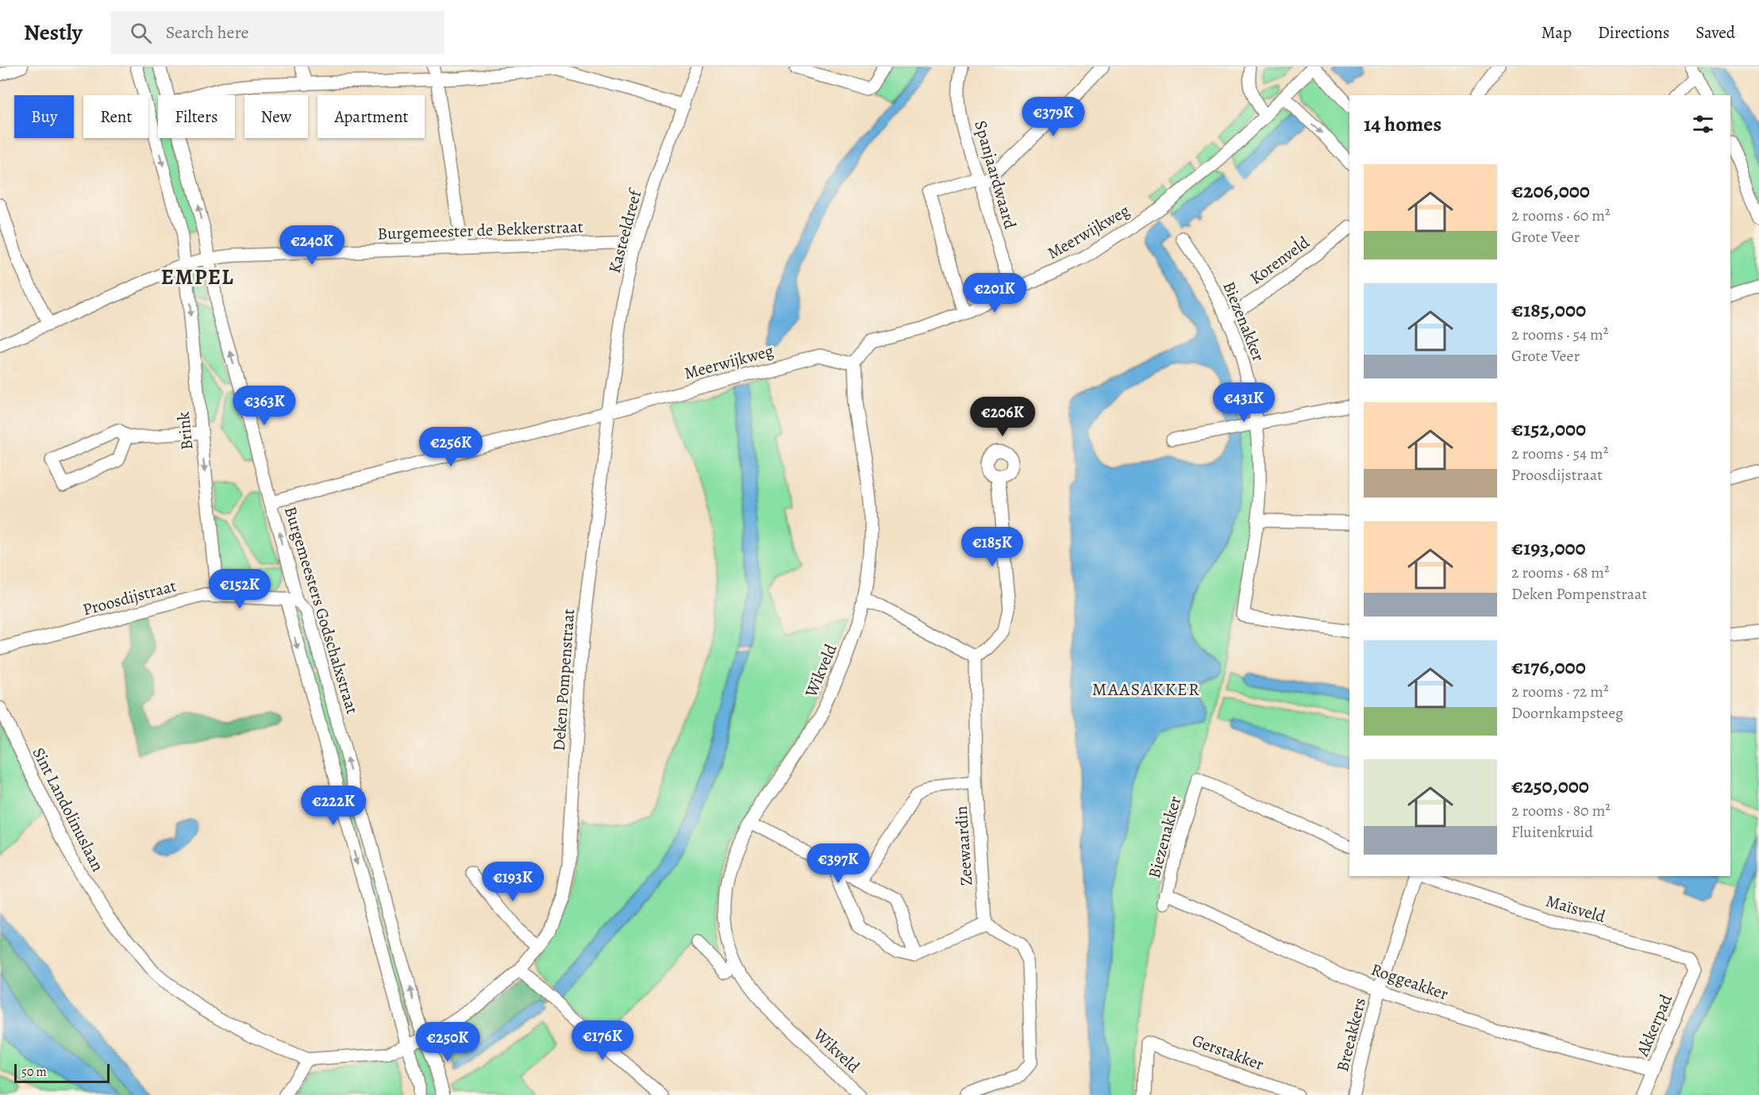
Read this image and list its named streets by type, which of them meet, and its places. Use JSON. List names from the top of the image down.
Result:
{
  "streets": {
    "street": [
      "Spanjaardwaard",
      "Burgemeester de Bekkerstraat",
      "Kasteeldreef",
      "Meerwijkweg",
      "Korenveld",
      "Biezenakker",
      "Brink",
      "Proosdijstraat",
      "Burgemeesters Godschalxstraat",
      "Wikveld",
      "Deken Pompenstraat",
      "Sint Landolinuslaan",
      "Zeewaardin",
      "Maïsveld",
      "Roggeakker",
      "Akkerpad",
      "Breeakkers",
      "Gerstakker"
    ]
  },
  "crossings": [
    ["Spanjaardwaard", "Meerwijkweg"],
    ["Burgemeester de Bekkerstraat", "Kasteeldreef"],
    ["Burgemeester de Bekkerstraat", "Brink"],
    ["Burgemeester de Bekkerstraat", "Burgemeesters Godschalxstraat"],
    ["Kasteeldreef", "Meerwijkweg"],
    ["Kasteeldreef", "Deken Pompenstraat"],
    ["Meerwijkweg", "Burgemeesters Godschalxstraat"],
    ["Meerwijkweg", "Wikveld"],
    ["Meerwijkweg", "Deken Pompenstraat"],
    ["Korenveld", "Biezenakker"],
    ["Biezenakker", "Roggeakker"],
    ["Brink", "Proosdijstraat"],
    ["Proosdijstraat", "Burgemeesters Godschalxstraat"],
    ["Burgemeesters Godschalxstraat", "Deken Pompenstraat"],
    ["Burgemeesters Godschalxstraat", "Sint Landolinuslaan"],
    ["Deken Pompenstraat", "Sint Landolinuslaan"],
    ["Maïsveld", "Akkerpad"],
    ["Roggeakker", "Akkerpad"],
    ["Roggeakker", "Breeakkers"]
  ],
  "one_way": ["Brink"],
  "districts": ["EMPEL", "MAASAKKER"],
  "scale_bar": "50 m",
  "page": {
    "header": "Nestly",
    "search": "Search here",
    "nav": ["Map", "Directions", "Saved"],
    "chip": [
      "Buy",
      "Rent",
      "Filters",
      "New",
      "Apartment"
    ],
    "heading": "14 homes",
    "price": [
      "€379K",
      "€240K",
      "€201K",
      "€431K",
      "€363K",
      "€206K",
      "€256K",
      "€185K",
      "€152K",
      "€222K",
      "€397K",
      "€193K",
      "€176K",
      "€250K"
    ],
    "list": [
      {
        "name": "€206,000",
        "note": "2 rooms · 60 m² · Grote Veer"
      },
      {
        "name": "€185,000",
        "note": "2 rooms · 54 m² · Grote Veer"
      },
      {
        "name": "€152,000",
        "note": "2 rooms · 54 m² · Proosdijstraat"
      },
      {
        "name": "€193,000",
        "note": "2 rooms · 68 m² · Deken Pompenstraat"
      },
      {
        "name": "€176,000",
        "note": "2 rooms · 72 m² · Doornkampsteeg"
      },
      {
        "name": "€250,000",
        "note": "2 rooms · 80 m² · Fluitenkruid"
      }
    ],
    "scale": "50 m"
  }
}
